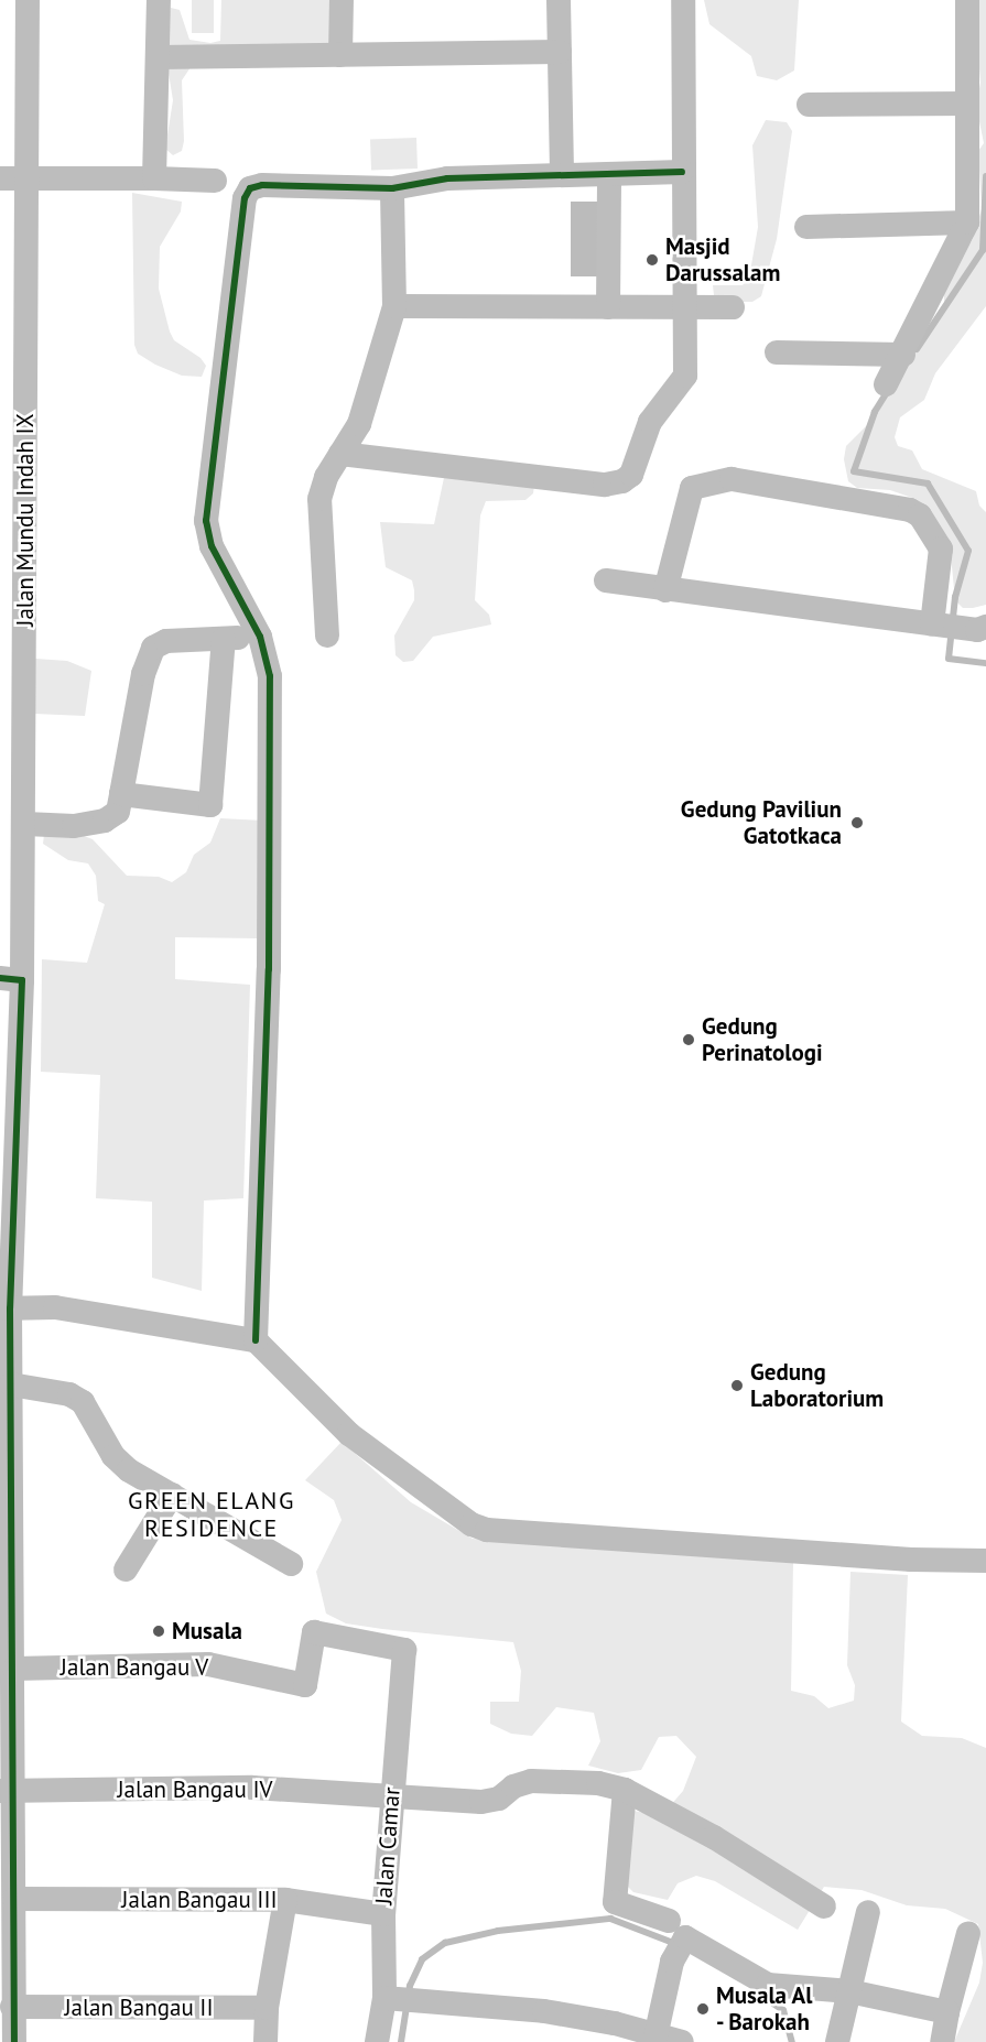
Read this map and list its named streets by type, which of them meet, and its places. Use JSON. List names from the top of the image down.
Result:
{
  "streets": {
    "street": [
      "Jalan Mundu Indah IX",
      "Jalan Bangau V",
      "Jalan Bangau IV",
      "Jalan Camar",
      "Jalan Bangau III",
      "Jalan Bangau II"
    ]
  },
  "crossings": [
    ["Jalan Mundu Indah IX", "Jalan Bangau V"],
    ["Jalan Mundu Indah IX", "Jalan Bangau IV"],
    ["Jalan Mundu Indah IX", "Jalan Bangau III"],
    ["Jalan Mundu Indah IX", "Jalan Bangau II"],
    ["Jalan Bangau V", "Jalan Camar"],
    ["Jalan Bangau IV", "Jalan Camar"],
    ["Jalan Camar", "Jalan Bangau III"]
  ],
  "districts": ["GREEN ELANG RESIDENCE"],
  "places": [
    "Masjid Darussalam",
    "Gedung Paviliun Gatotkaca",
    "Gedung Perinatologi",
    "Gedung Laboratorium",
    "Musala",
    "Musala Al - Barokah"
  ]
}
